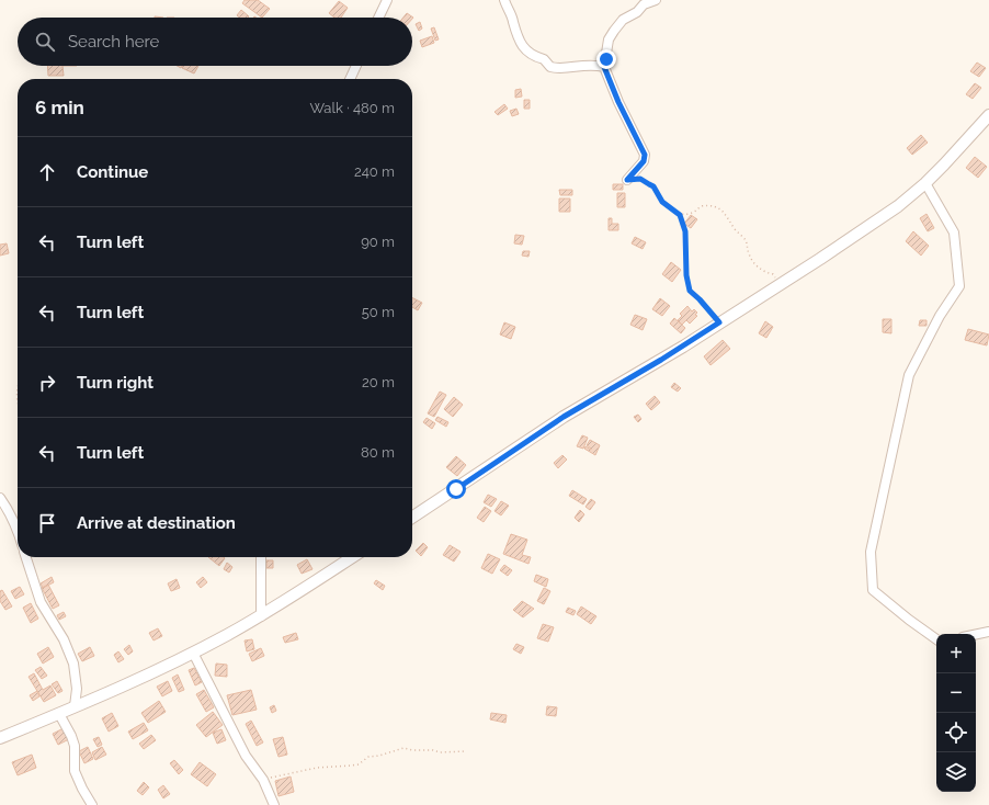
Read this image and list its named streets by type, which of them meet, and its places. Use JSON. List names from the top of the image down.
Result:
{
  "page": {
    "search": "Search here",
    "heading": ["6 min", "Walk · 480 m"],
    "list": [
      ["Continue", "240 m"],
      ["Turn left", "90 m"],
      ["Turn left", "50 m"],
      ["Turn right", "20 m"],
      ["Turn left", "80 m"],
      "Arrive at destination"
    ],
    "map_buttons": ["+", "−"]
  }
}
